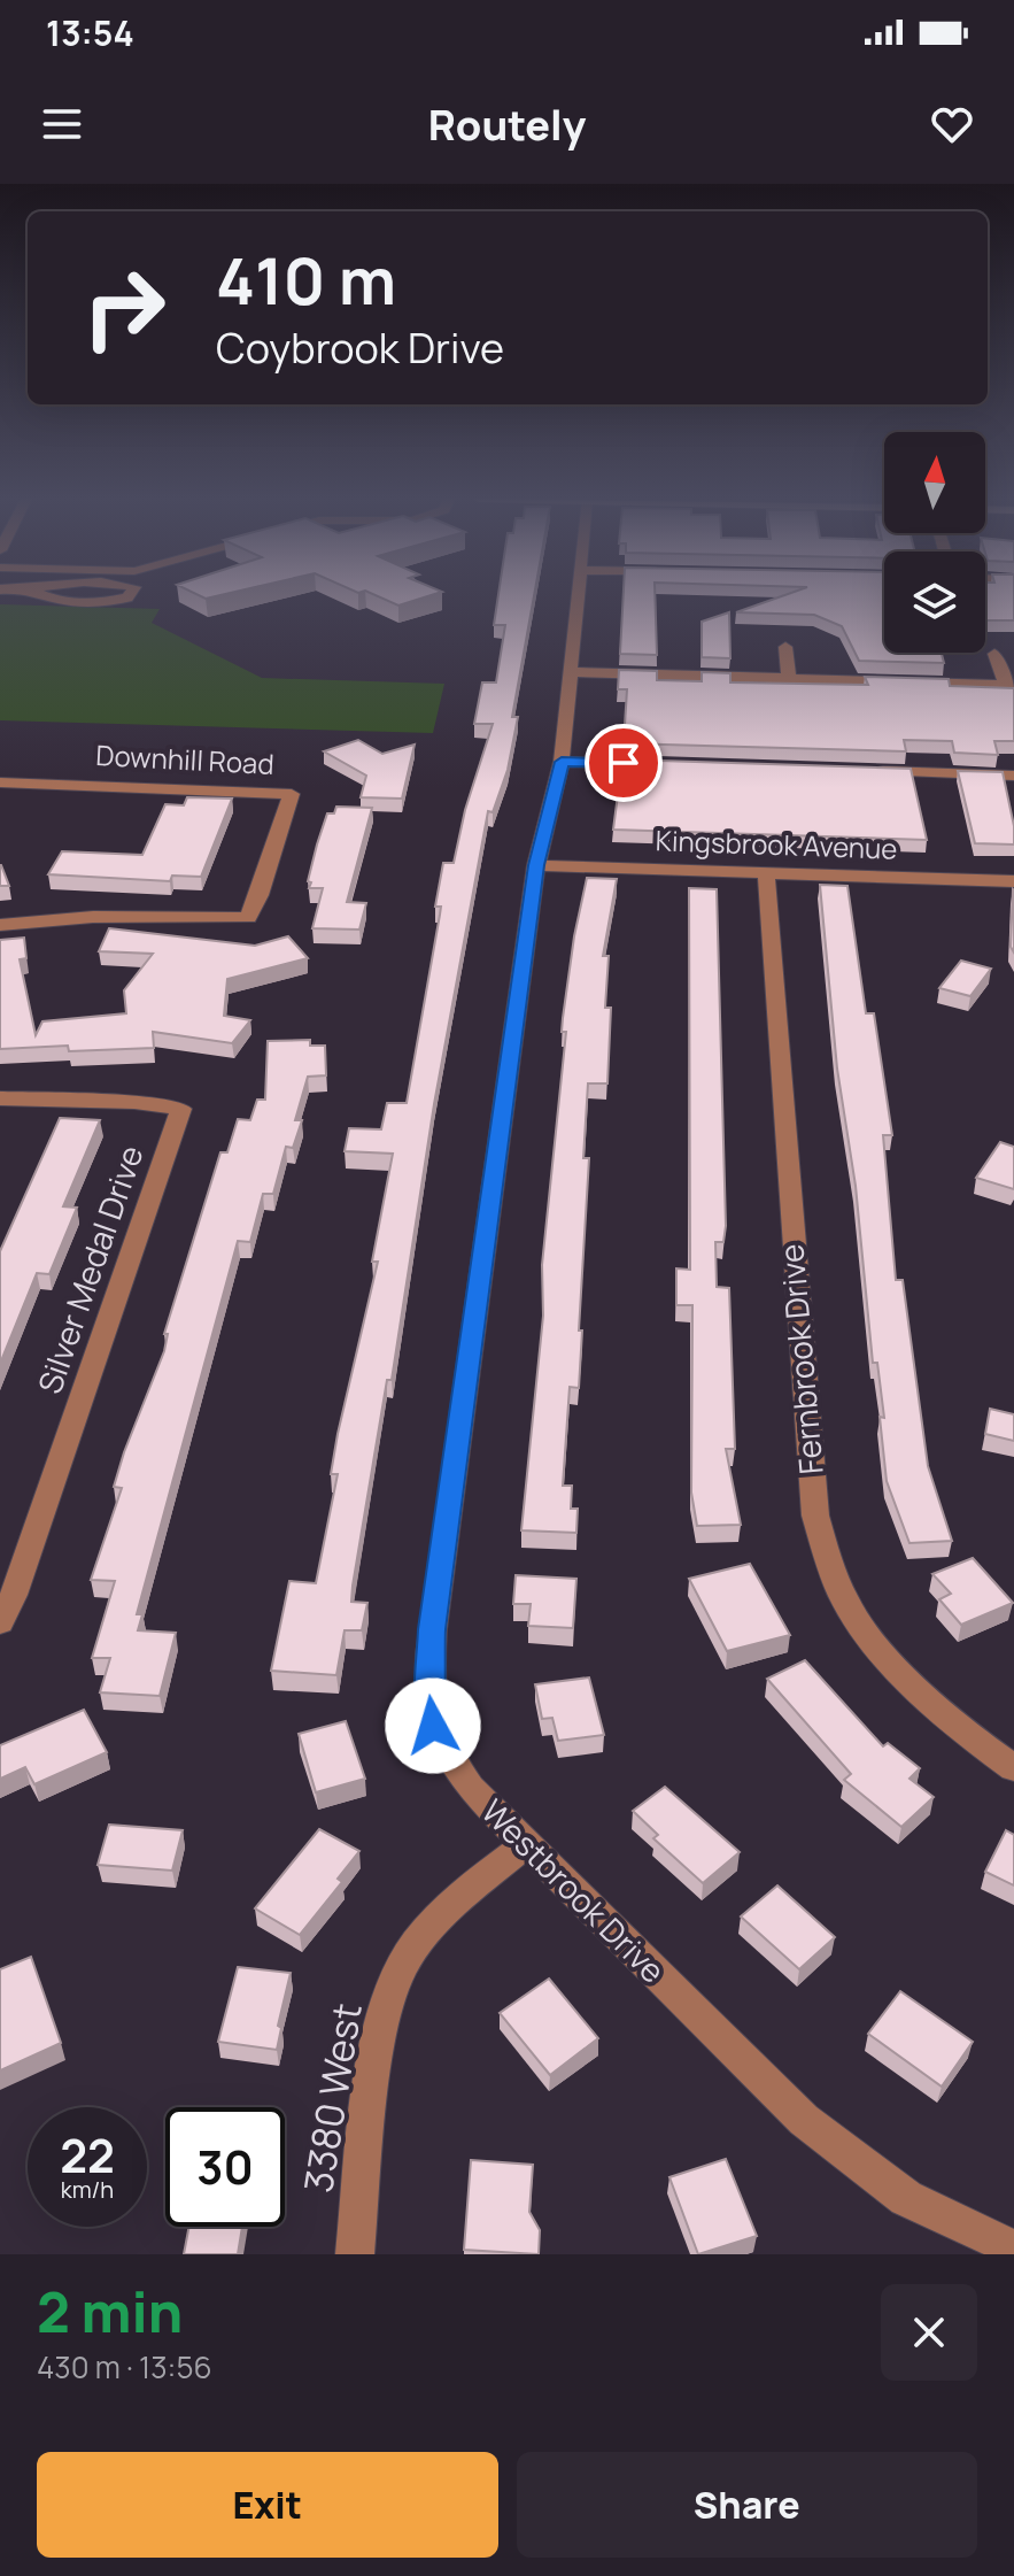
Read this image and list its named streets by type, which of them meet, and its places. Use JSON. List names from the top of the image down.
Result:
{
  "streets": {
    "street": [
      "Downhill Road",
      "Kingsbrook Avenue",
      "Silver Medal Drive",
      "Fernbrook Drive",
      "Westbrook Drive",
      "3380 West"
    ]
  },
  "crossings": [
    ["Kingsbrook Avenue", "Fernbrook Drive"],
    ["Kingsbrook Avenue", "Westbrook Drive"],
    ["Westbrook Drive", "3380 West"]
  ],
  "north": "top",
  "page": {
    "status": "13:54",
    "header": "Routely",
    "turn": ["410 m", "Coybrook Drive"],
    "speed": "22 km/h",
    "limit": "30",
    "heading": ["2 min", "430 m · 13:56"],
    "buttons": ["Exit", "Share"]
  }
}
